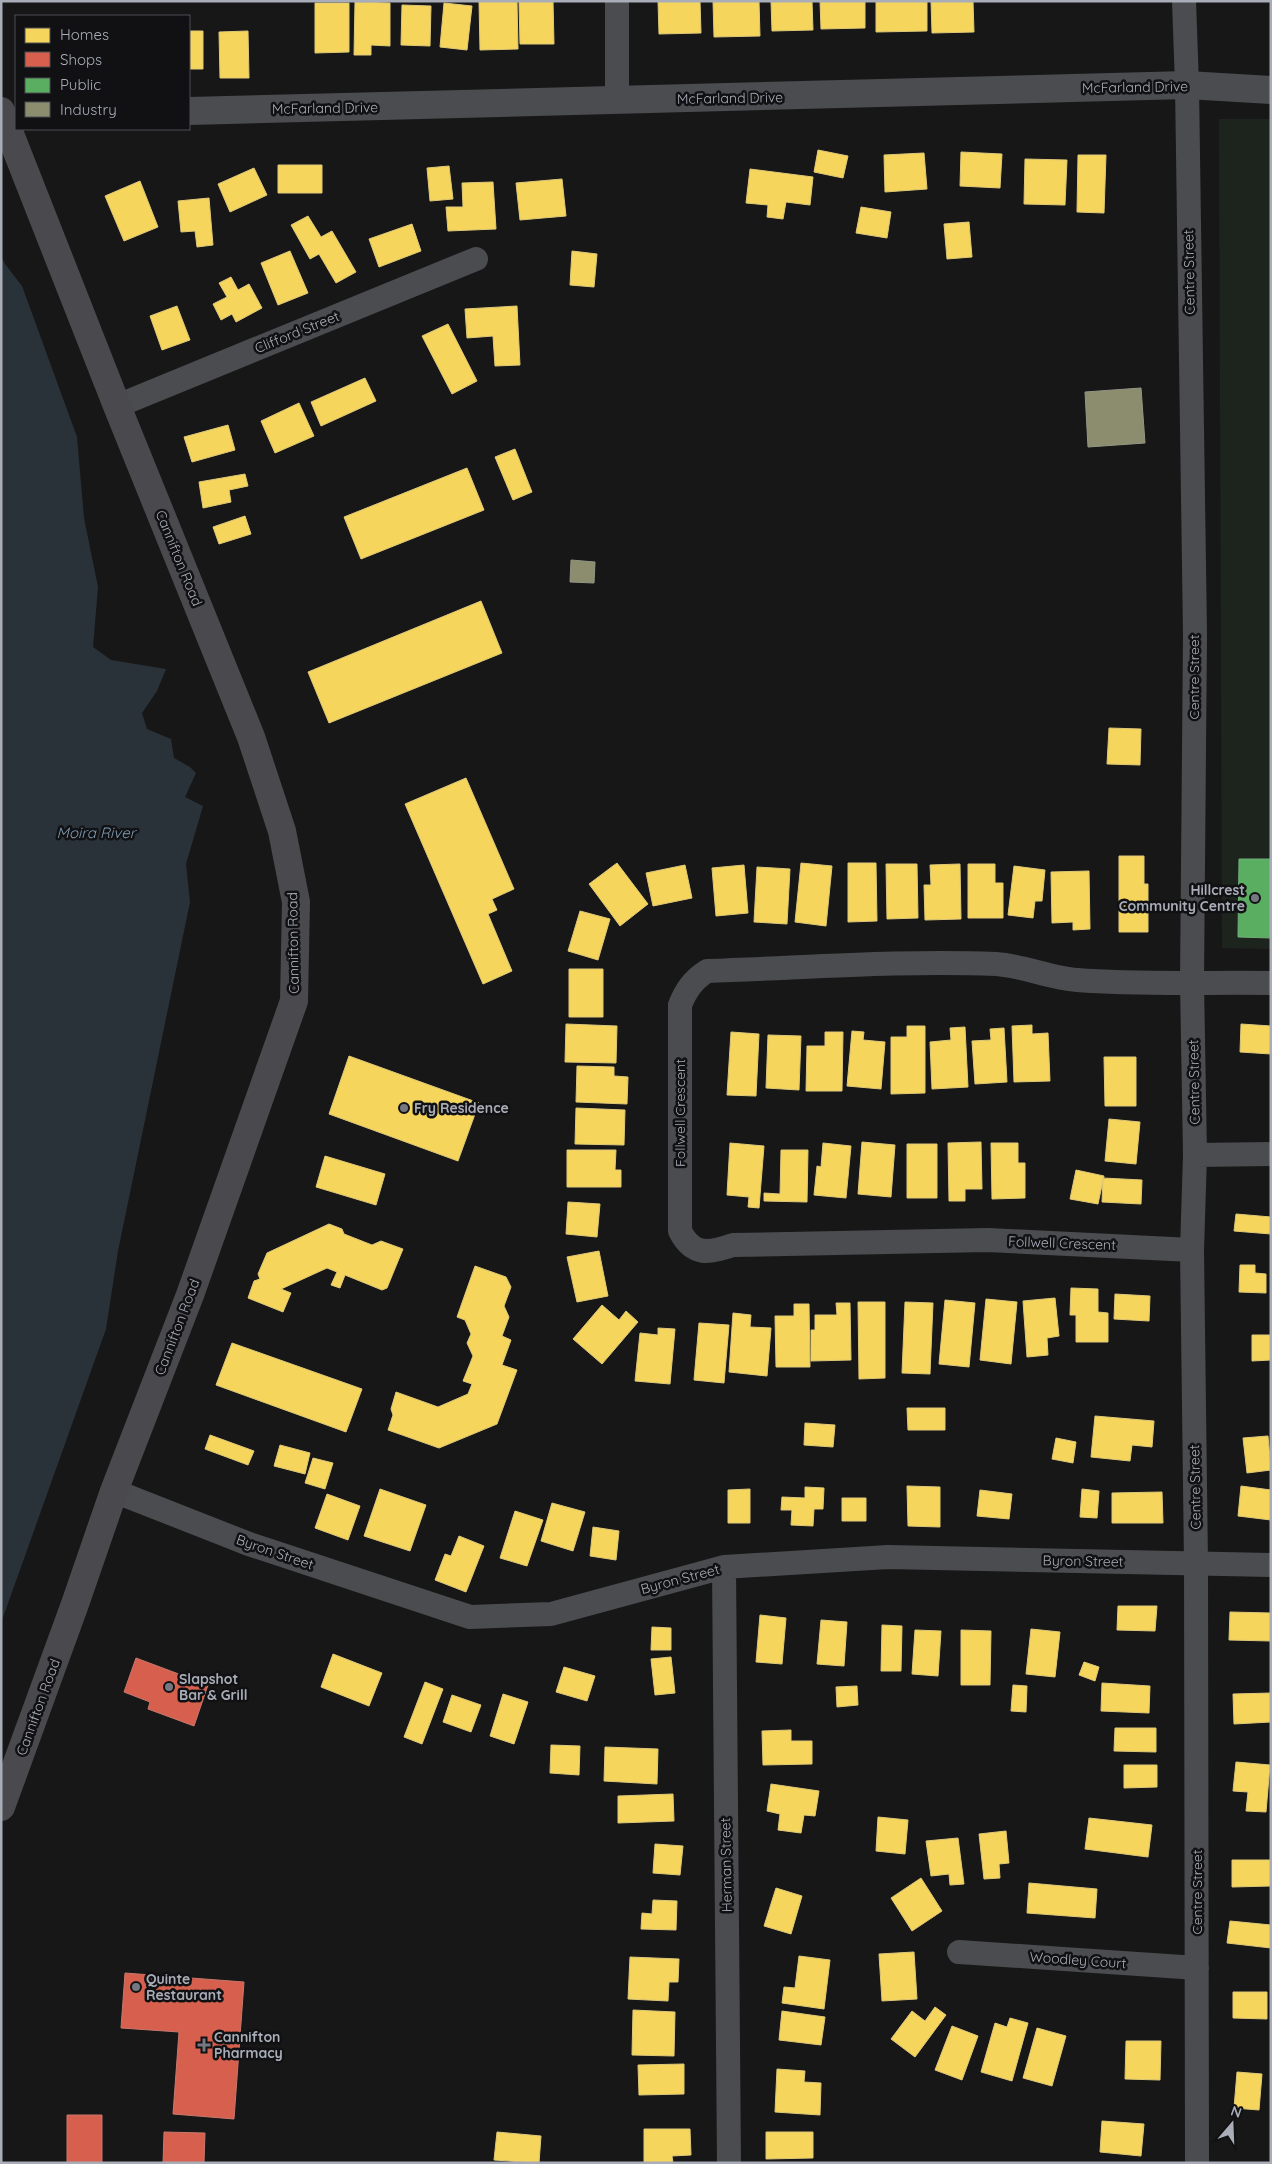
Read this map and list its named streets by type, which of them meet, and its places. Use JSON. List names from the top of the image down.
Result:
{
  "streets": {
    "main road": ["Cannifton Road"],
    "street": [
      "McFarland Drive",
      "Centre Street",
      "Clifford Street",
      "Follwell Crescent",
      "Byron Street",
      "Herman Street",
      "Woodley Court"
    ]
  },
  "crossings": [
    ["McFarland Drive", "Centre Street"],
    ["Centre Street", "Follwell Crescent"],
    ["Centre Street", "Byron Street"],
    ["Centre Street", "Woodley Court"],
    ["Clifford Street", "Cannifton Road"],
    ["Cannifton Road", "Byron Street"],
    ["Byron Street", "Herman Street"]
  ],
  "water": ["Moira River"],
  "places": {
    "other": [
      "Hillcrest Community Centre",
      "Fry Residence",
      "Slapshot Bar & Grill",
      "Quinte Restaurant"
    ],
    "health": ["Cannifton Pharmacy"]
  },
  "legend": [
    "Homes",
    "Shops",
    "Public",
    "Industry"
  ],
  "north": "top"
}
